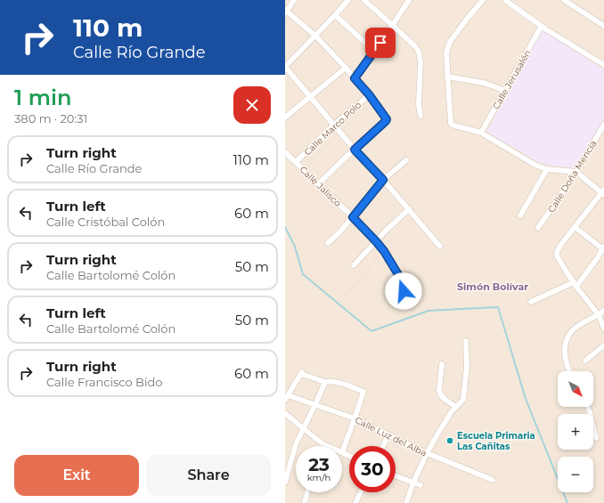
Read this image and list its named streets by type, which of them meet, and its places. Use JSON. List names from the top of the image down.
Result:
{
  "streets": {
    "street": [
      "Calle Jerusalén",
      "Calle Marco Polo",
      "Calle Doña Mencía",
      "Calle Jalisco",
      "Calle Luz del Alba"
    ]
  },
  "crossings": [
    ["Calle Marco Polo", "Calle Jalisco"]
  ],
  "districts": ["Simón Bolívar"],
  "places": ["Escuela Primaria Las Cañitas"],
  "north": "bottom right",
  "page": {
    "turn": ["110 m", "Calle Río Grande"],
    "heading": ["1 min", "380 m · 20:31"],
    "list": [
      {
        "name": "Turn right",
        "note": "Calle Río Grande",
        "value": "110 m"
      },
      {
        "name": "Turn left",
        "note": "Calle Cristóbal Colón",
        "value": "60 m"
      },
      {
        "name": "Turn right",
        "note": "Calle Bartolomé Colón",
        "value": "50 m"
      },
      {
        "name": "Turn left",
        "note": "Calle Bartolomé Colón",
        "value": "50 m"
      },
      {
        "name": "Turn right",
        "note": "Calle Francisco Bido",
        "value": "60 m"
      }
    ],
    "map_buttons": ["+", "−"],
    "speed": "23 km/h",
    "limit": "30",
    "buttons": ["Exit", "Share"]
  }
}
